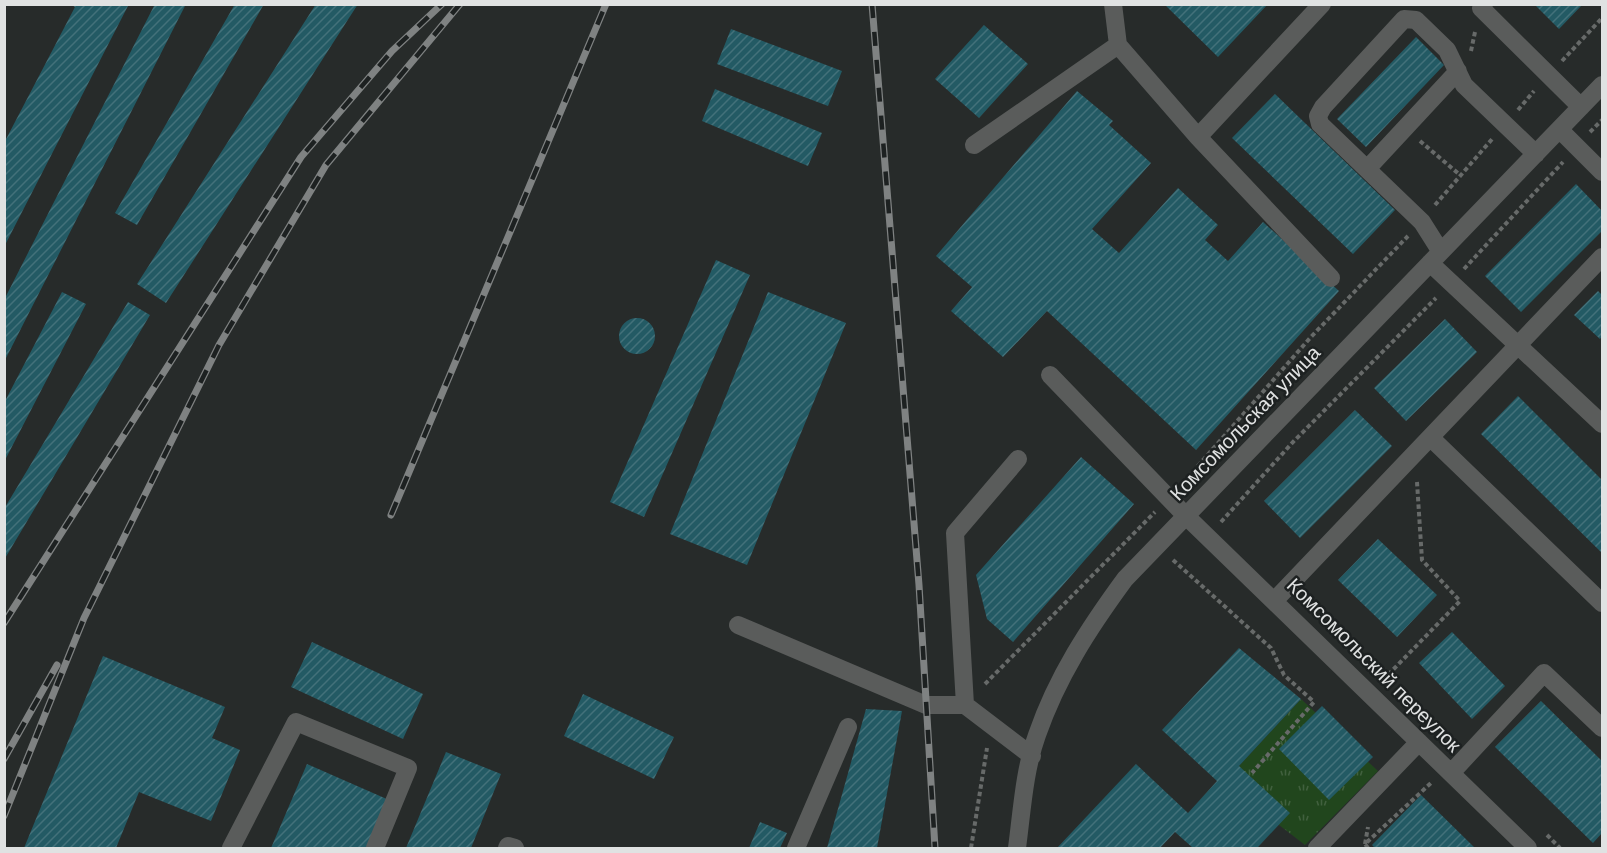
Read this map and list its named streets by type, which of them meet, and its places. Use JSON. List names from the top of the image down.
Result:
{
  "streets": {
    "street": ["Комсомольская улица", "Комсомольский переулок"]
  },
  "crossings": [
    ["Комсомольская улица", "Комсомольский переулок"]
  ]
}
